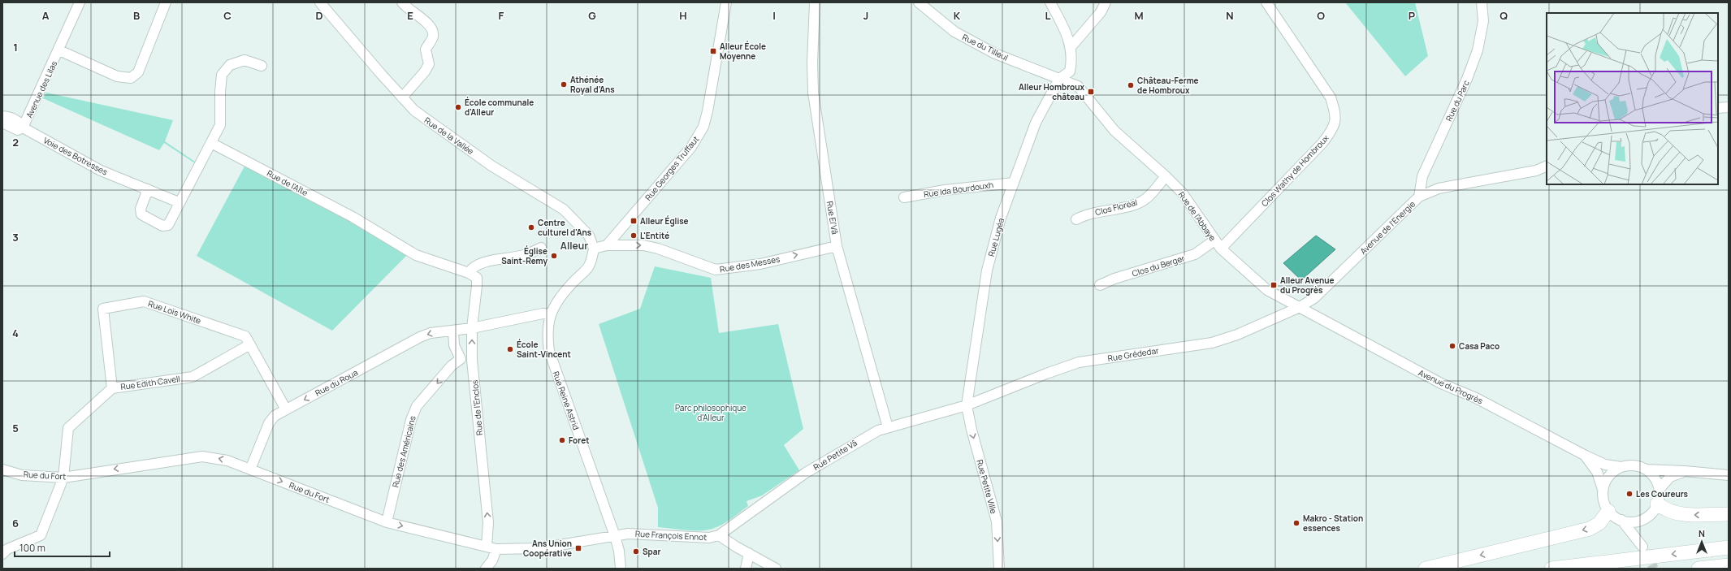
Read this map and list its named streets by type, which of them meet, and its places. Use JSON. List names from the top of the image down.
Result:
{
  "streets": {
    "street": [
      "Rue du Tilleul",
      "Avenue des Lilas",
      "Rue du Parc",
      "Rue de la Vallée",
      "Voie des Botresses",
      "Rue Georges Truffaut",
      "Clos Wathy de Hombroux",
      "Rue de l'Aîte",
      "Rue Ida Bourdouxh",
      "Clos Floréal",
      "Rue de l'Abbaye",
      "Rue El'Vâ",
      "Avenue de l'Energie",
      "Rue Lugéa",
      "Rue des Messes",
      "Clos du Berger",
      "Rue Loïs White",
      "Rue Grédedar",
      "Rue Edith Cavell",
      "Rue du Roua",
      "Avenue du Progrès",
      "Rue Reine Astrid",
      "Rue de l'Enclos",
      "Rue des Américains",
      "Rue Petite Vâ",
      "Rue du Fort",
      "Rue Petite Ville",
      "Rue François Ennot"
    ]
  },
  "crossings": [
    ["Rue du Tilleul", "Rue de l'Abbaye"],
    ["Rue du Tilleul", "Rue Lugéa"],
    ["Avenue des Lilas", "Voie des Botresses"],
    ["Rue du Parc", "Avenue de l'Energie"],
    ["Rue de la Vallée", "Rue Reine Astrid"],
    ["Rue Georges Truffaut", "Rue des Messes"],
    ["Clos Wathy de Hombroux", "Rue de l'Abbaye"],
    ["Rue de l'Aîte", "Rue de l'Enclos"],
    ["Rue Ida Bourdouxh", "Rue Lugéa"],
    ["Clos Floréal", "Rue de l'Abbaye"],
    ["Rue de l'Abbaye", "Avenue de l'Energie"],
    ["Rue de l'Abbaye", "Rue Lugéa"],
    ["Rue de l'Abbaye", "Clos du Berger"],
    ["Rue de l'Abbaye", "Rue Grédedar"],
    ["Rue de l'Abbaye", "Avenue du Progrès"],
    ["Rue El'Vâ", "Rue des Messes"],
    ["Rue El'Vâ", "Rue Petite Vâ"],
    ["Avenue de l'Energie", "Rue Grédedar"],
    ["Avenue de l'Energie", "Avenue du Progrès"],
    ["Rue Lugéa", "Rue Grédedar"],
    ["Rue Lugéa", "Rue Petite Vâ"],
    ["Rue Lugéa", "Rue Petite Ville"],
    ["Rue Loïs White", "Rue Edith Cavell"],
    ["Rue Grédedar", "Avenue du Progrès"],
    ["Rue Grédedar", "Rue Petite Vâ"],
    ["Rue Grédedar", "Rue Petite Ville"],
    ["Rue Edith Cavell", "Rue du Fort"],
    ["Rue du Roua", "Rue Reine Astrid"],
    ["Rue du Roua", "Rue de l'Enclos"],
    ["Rue du Roua", "Rue du Fort"],
    ["Rue Reine Astrid", "Rue du Fort"],
    ["Rue Reine Astrid", "Rue François Ennot"],
    ["Rue de l'Enclos", "Rue du Fort"],
    ["Rue des Américains", "Rue du Fort"],
    ["Rue Petite Vâ", "Rue Petite Ville"],
    ["Rue Petite Vâ", "Rue François Ennot"],
    ["Rue du Fort", "Rue François Ennot"]
  ],
  "one_way": [
    "Rue des Messes",
    "Rue du Roua",
    "Rue de l'Enclos",
    "Rue des Américains",
    "Rue Petite Ville"
  ],
  "districts": ["Alleur"],
  "parks": ["Parc philosophique d'Alleur"],
  "places": {
    "transit": [
      "Alleur École Moyenne",
      "Alleur Hombroux château",
      "Alleur Église",
      "Alleur Avenue du Progrès",
      "Ans Union Coopérative"
    ],
    "other": [
      "Athénée Royal d’Ans",
      "Château-Ferme de Hombroux",
      "École communale d'Alleur",
      "Centre culturel d'Ans",
      "L'Entité",
      "Église Saint-Remy",
      "Casa Paco",
      "École Saint-Vincent",
      "Foret",
      "Les Coureurs",
      "Makro - Station essences",
      "Spar"
    ]
  },
  "scale_bar": "100 m",
  "north": "top",
  "grid": {
    "columns": [
      "A",
      "B",
      "C",
      "D",
      "E",
      "F",
      "G",
      "H",
      "I",
      "J",
      "K",
      "L",
      "M",
      "N",
      "O",
      "P",
      "Q"
    ],
    "rows": [
      "1",
      "2",
      "3",
      "4",
      "5",
      "6"
    ]
  }
}
